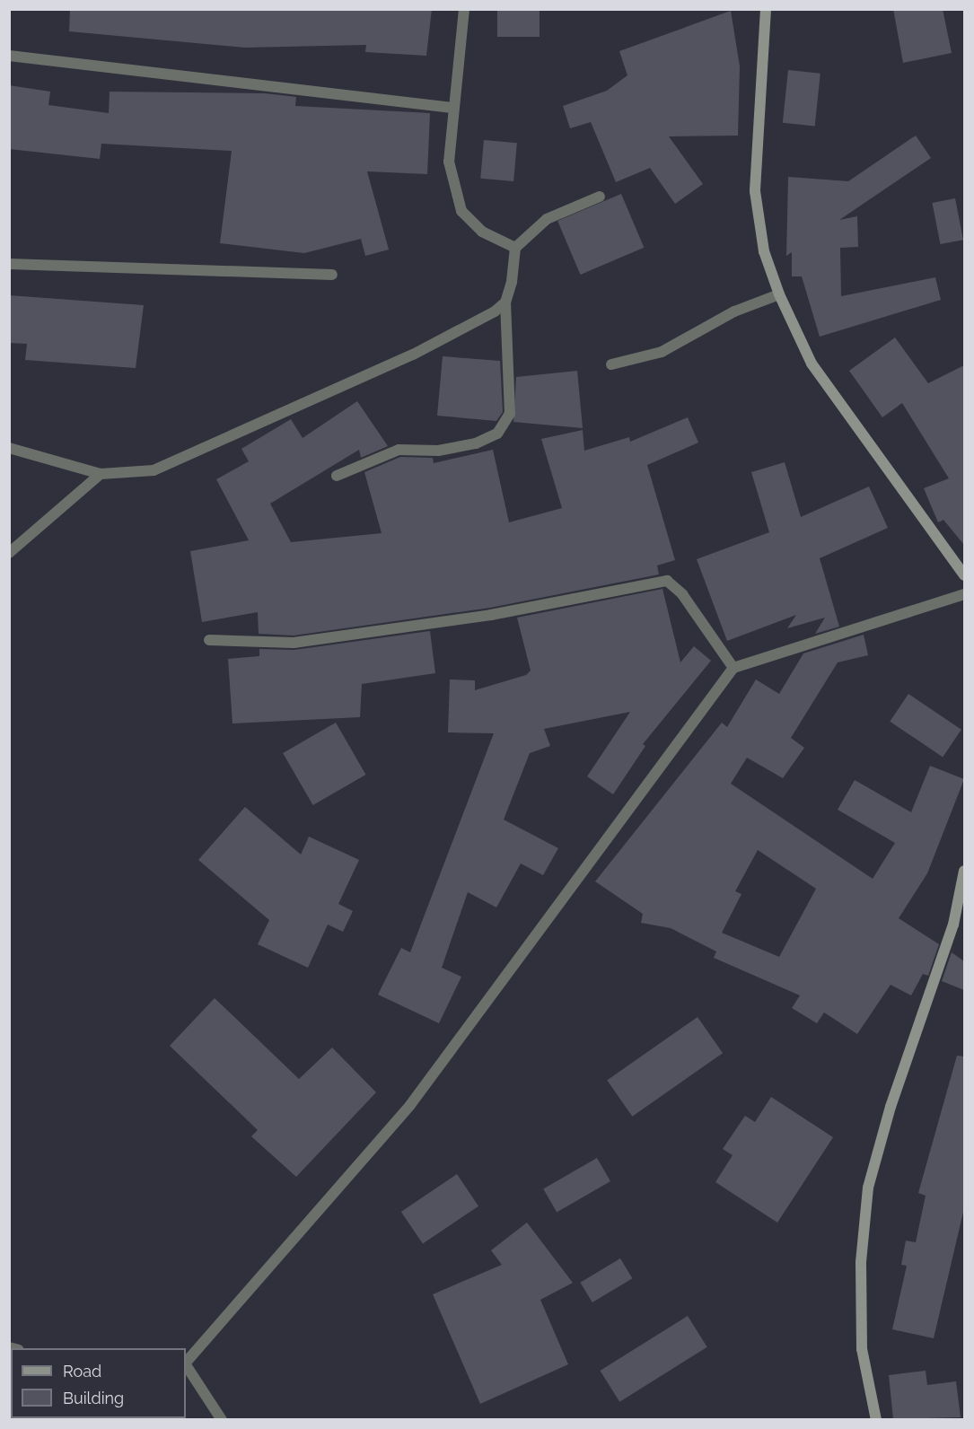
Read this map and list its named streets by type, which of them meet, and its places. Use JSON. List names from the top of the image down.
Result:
{
  "legend": ["Road", "Building"]
}
